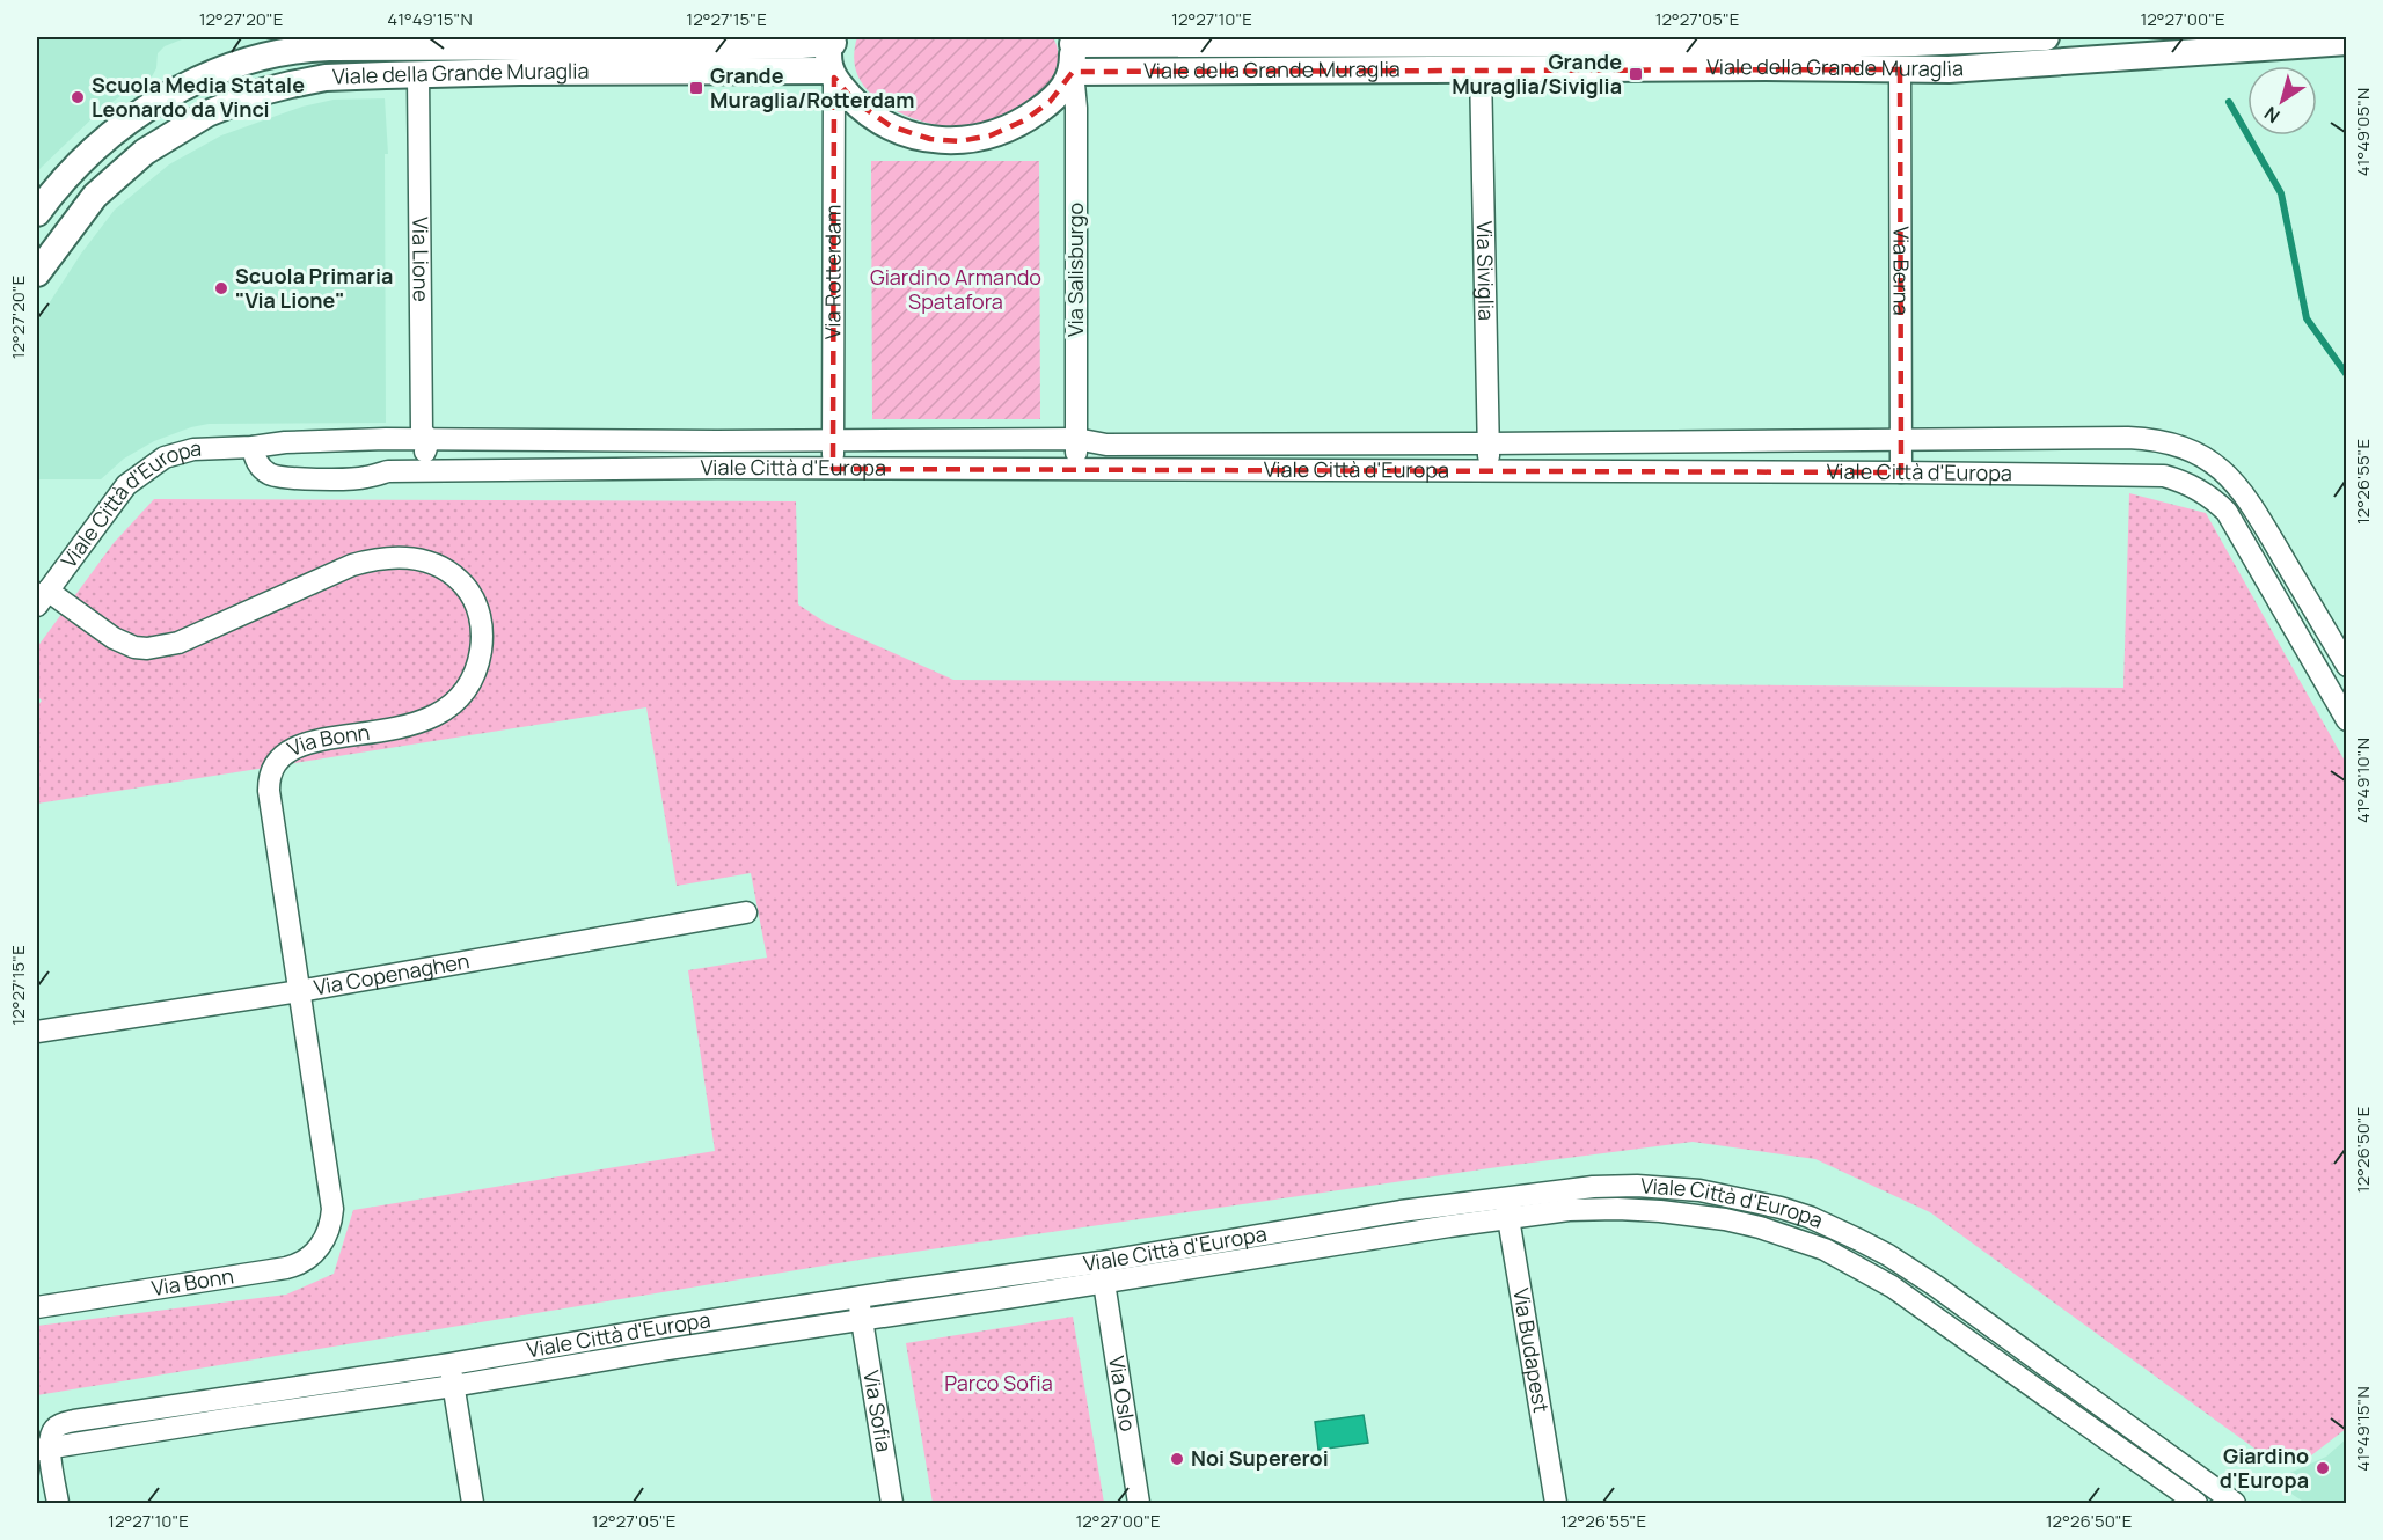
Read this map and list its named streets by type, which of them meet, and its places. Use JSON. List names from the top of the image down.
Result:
{
  "streets": {
    "street": [
      "Viale della Grande Muraglia",
      "Via Lione",
      "Via Salisburgo",
      "Via Siviglia",
      "Via Berna",
      "Via Rotterdam",
      "Viale Città d'Europa",
      "Via Bonn",
      "Via Copenaghen",
      "Via Budapest",
      "Via Oslo",
      "Via Sofia"
    ]
  },
  "crossings": [
    ["Viale della Grande Muraglia", "Via Lione"],
    ["Viale della Grande Muraglia", "Via Salisburgo"],
    ["Viale della Grande Muraglia", "Via Siviglia"],
    ["Viale della Grande Muraglia", "Via Berna"],
    ["Viale della Grande Muraglia", "Via Rotterdam"],
    ["Via Lione", "Viale Città d'Europa"],
    ["Via Salisburgo", "Viale Città d'Europa"],
    ["Via Siviglia", "Viale Città d'Europa"],
    ["Via Berna", "Viale Città d'Europa"],
    ["Via Rotterdam", "Viale Città d'Europa"],
    ["Viale Città d'Europa", "Via Bonn"],
    ["Viale Città d'Europa", "Via Budapest"],
    ["Viale Città d'Europa", "Via Oslo"],
    ["Viale Città d'Europa", "Via Sofia"],
    ["Via Bonn", "Via Copenaghen"]
  ],
  "parks": ["Giardino Armando Spatafora", "Parco Sofia"],
  "places": {
    "transit": ["Grande Muraglia/Siviglia", "Grande Muraglia/Rotterdam"],
    "other": [
      "Scuola Media Statale Leonardo da Vinci",
      "Scuola Primaria \"Via Lione\"",
      "Noi Supereroi",
      "Giardino d'Europa"
    ]
  },
  "north": "bottom left",
  "coordinates": [
    "12°27'20\"E",
    "41°49'15\"N",
    "12°27'15\"E",
    "12°27'10\"E",
    "12°27'05\"E",
    "12°27'00\"E",
    "41°49'05\"N",
    "12°26'55\"E",
    "41°49'10\"N",
    "12°26'50\"E"
  ]
}
